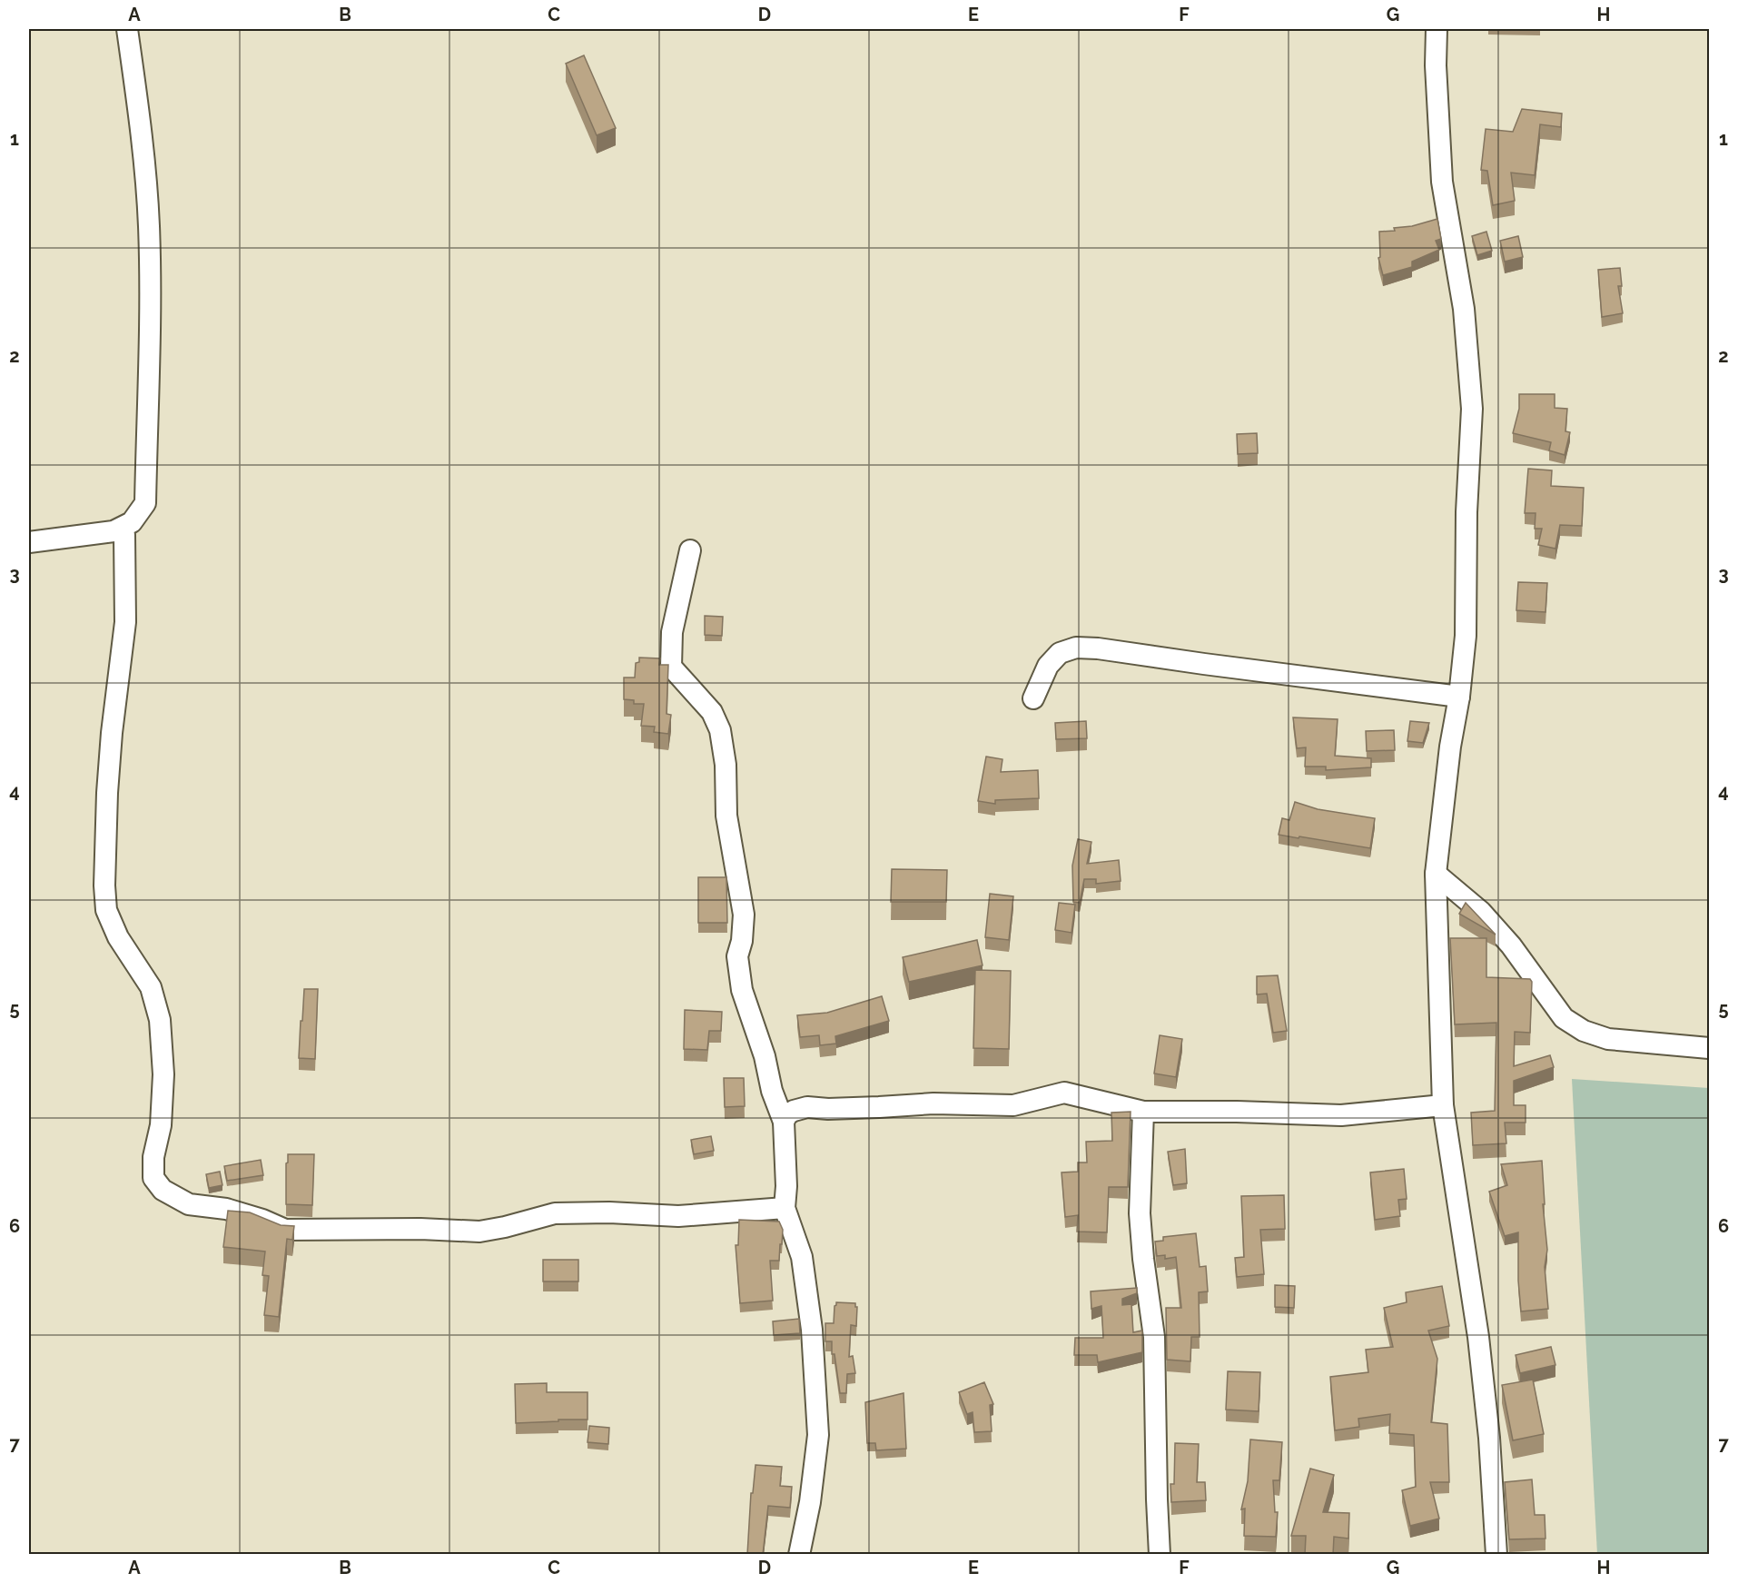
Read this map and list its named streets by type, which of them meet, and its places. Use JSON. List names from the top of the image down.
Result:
{
  "grid": {
    "columns": [
      "A",
      "B",
      "C",
      "D",
      "E",
      "F",
      "G",
      "H"
    ],
    "rows": [
      "1",
      "2",
      "3",
      "4",
      "5",
      "6",
      "7"
    ]
  }
}
